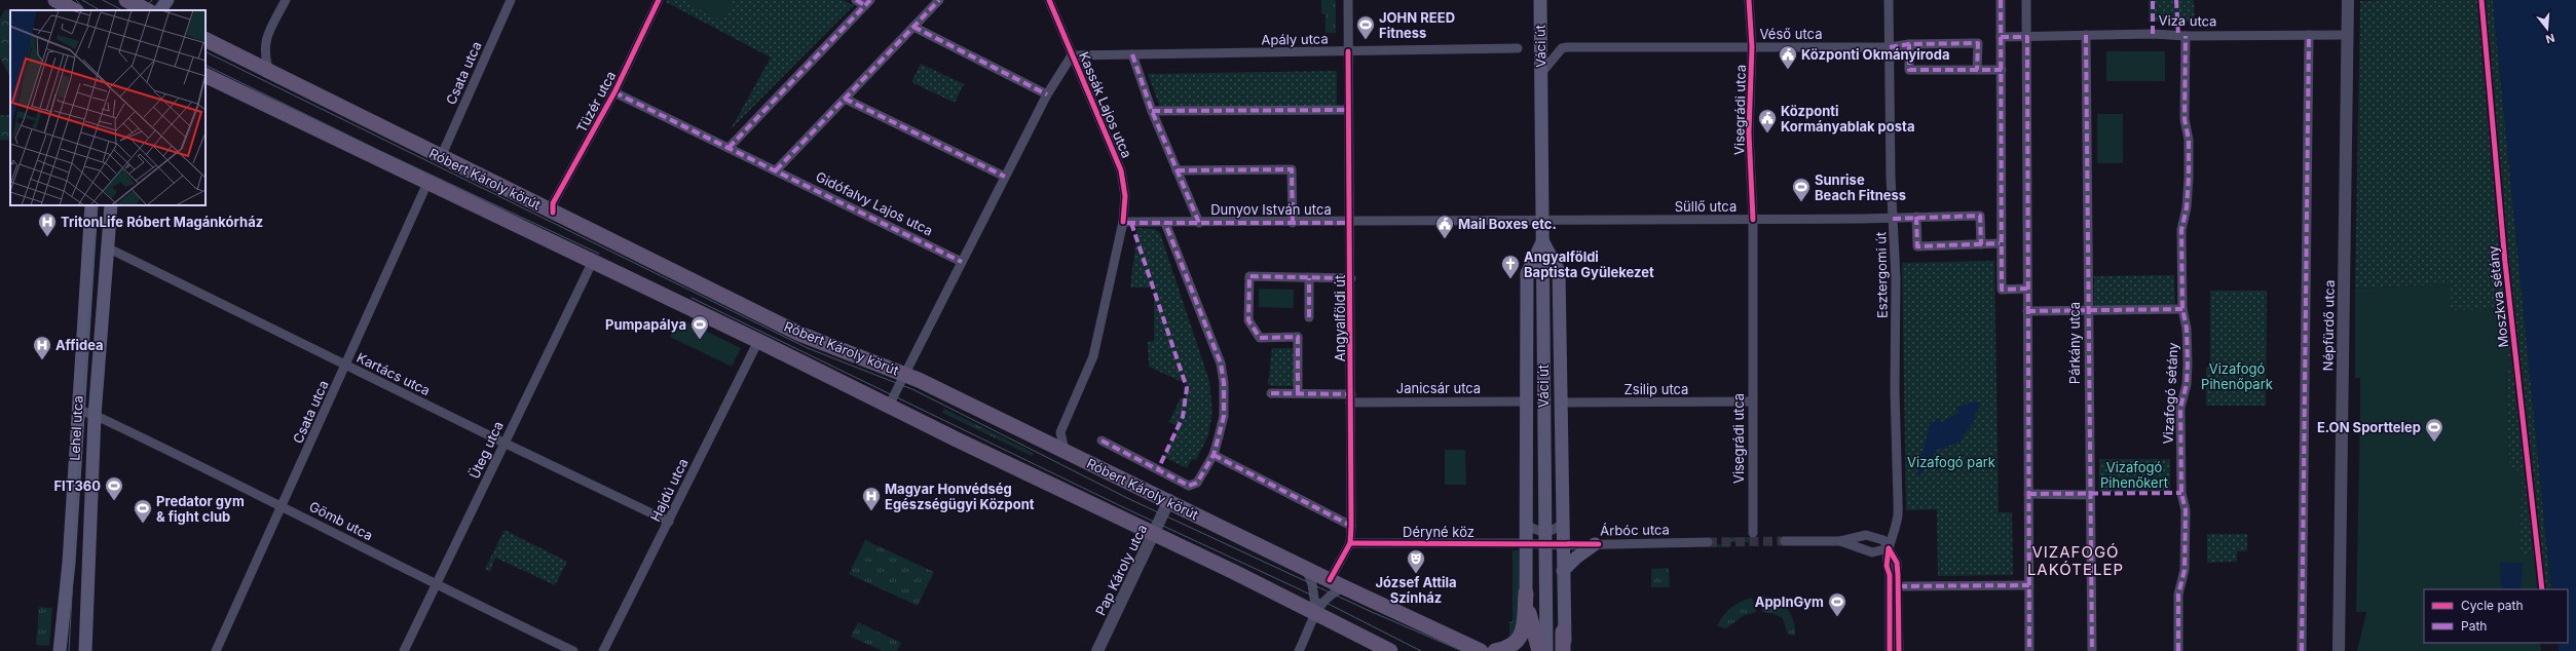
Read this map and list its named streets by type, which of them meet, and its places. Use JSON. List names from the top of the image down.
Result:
{
  "streets": {
    "main road": ["Váci út", "Róbert Károly körút", "Lehel utca"],
    "street": [
      "Viza utca",
      "Véső utca",
      "Apály utca",
      "Csata utca",
      "Tüzér utca",
      "Kassák Lajos utca",
      "Visegrádi utca",
      "Gidófalvy Lajos utca",
      "Süllő utca",
      "Dunyov István utca",
      "Esztergomi út",
      "Angyalföldi út",
      "Népfürdő utca",
      "Párkány utca",
      "Kartács utca",
      "Janicsár utca",
      "Zsilip utca",
      "Vizafogó sétány",
      "Üteg utca",
      "Hajdú utca",
      "Gömb utca",
      "Árbóc utca",
      "Déryné köz",
      "Pap Károly utca"
    ],
    "cycle path": ["Moszkva sétány"]
  },
  "crossings": [
    ["Viza utca", "Népfürdő utca"],
    ["Viza utca", "Párkány utca"],
    ["Viza utca", "Vizafogó sétány"],
    ["Véső utca", "Váci út"],
    ["Véső utca", "Visegrádi utca"],
    ["Véső utca", "Esztergomi út"],
    ["Apály utca", "Kassák Lajos utca"],
    ["Apály utca", "Angyalföldi út"],
    ["Váci út", "Süllő utca"],
    ["Váci út", "Dunyov István utca"],
    ["Váci út", "Janicsár utca"],
    ["Váci út", "Zsilip utca"],
    ["Váci út", "Árbóc utca"],
    ["Váci út", "Déryné köz"],
    ["Csata utca", "Róbert Károly körút"],
    ["Csata utca", "Kartács utca"],
    ["Csata utca", "Gömb utca"],
    ["Tüzér utca", "Róbert Károly körút"],
    ["Tüzér utca", "Gidófalvy Lajos utca"],
    ["Kassák Lajos utca", "Róbert Károly körút"],
    ["Kassák Lajos utca", "Dunyov István utca"],
    ["Visegrádi utca", "Süllő utca"],
    ["Visegrádi utca", "Zsilip utca"],
    ["Róbert Károly körút", "Angyalföldi út"],
    ["Róbert Károly körút", "Üteg utca"],
    ["Róbert Károly körút", "Hajdú utca"],
    ["Róbert Károly körút", "Pap Károly utca"],
    ["Süllő utca", "Dunyov István utca"],
    ["Süllő utca", "Esztergomi út"],
    ["Dunyov István utca", "Angyalföldi út"],
    ["Angyalföldi út", "Janicsár utca"],
    ["Angyalföldi út", "Déryné köz"],
    ["Kartács utca", "Lehel utca"],
    ["Kartács utca", "Üteg utca"],
    ["Kartács utca", "Hajdú utca"],
    ["Lehel utca", "Gömb utca"],
    ["Üteg utca", "Gömb utca"],
    ["Árbóc utca", "Déryné köz"]
  ],
  "districts": ["VIZAFOGÓ LAKÓTELEP"],
  "parks": ["Vizafogó Pihenőpark", "Vizafogó park", "Vizafogó Pihenőkert"],
  "places": {
    "sports": [
      "JOHN REED Fitness",
      "Sunrise Beach Fitness",
      "Pumpapálya",
      "E.ON Sporttelep",
      "FIT360",
      "Predator gym & fight club",
      "AppInGym"
    ],
    "public building": ["Központi Okmányiroda", "Központi Kormányablak posta", "Mail Boxes etc."],
    "hospital": ["TritonLife Róbert Magánkórház", "Affidea", "Magyar Honvédség Egészségügyi Központ"],
    "church": ["Angyalföldi Baptista Gyülekezet"],
    "theatre": ["József Attila Színház"]
  },
  "legend": ["Cycle path", "Path"],
  "north": "bottom"
}
